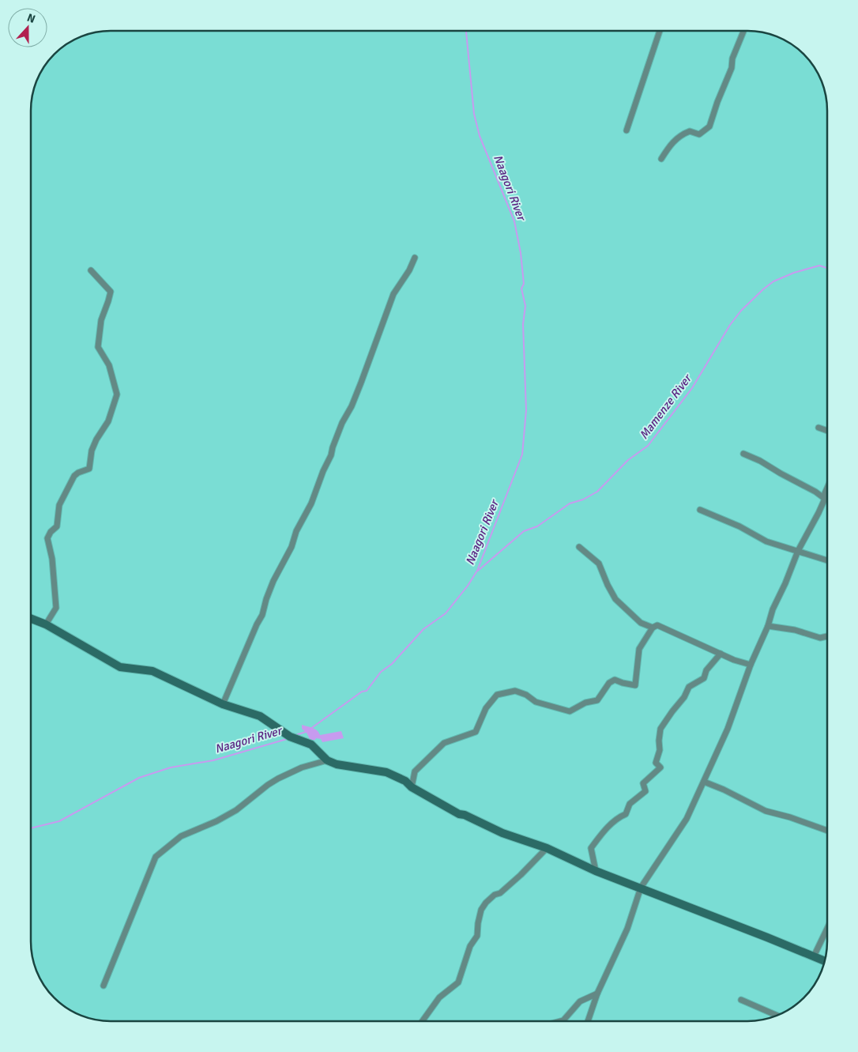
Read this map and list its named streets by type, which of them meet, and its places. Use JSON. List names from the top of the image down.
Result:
{
  "water": ["Naagori River", "Mamenze River"],
  "north": "top"
}
